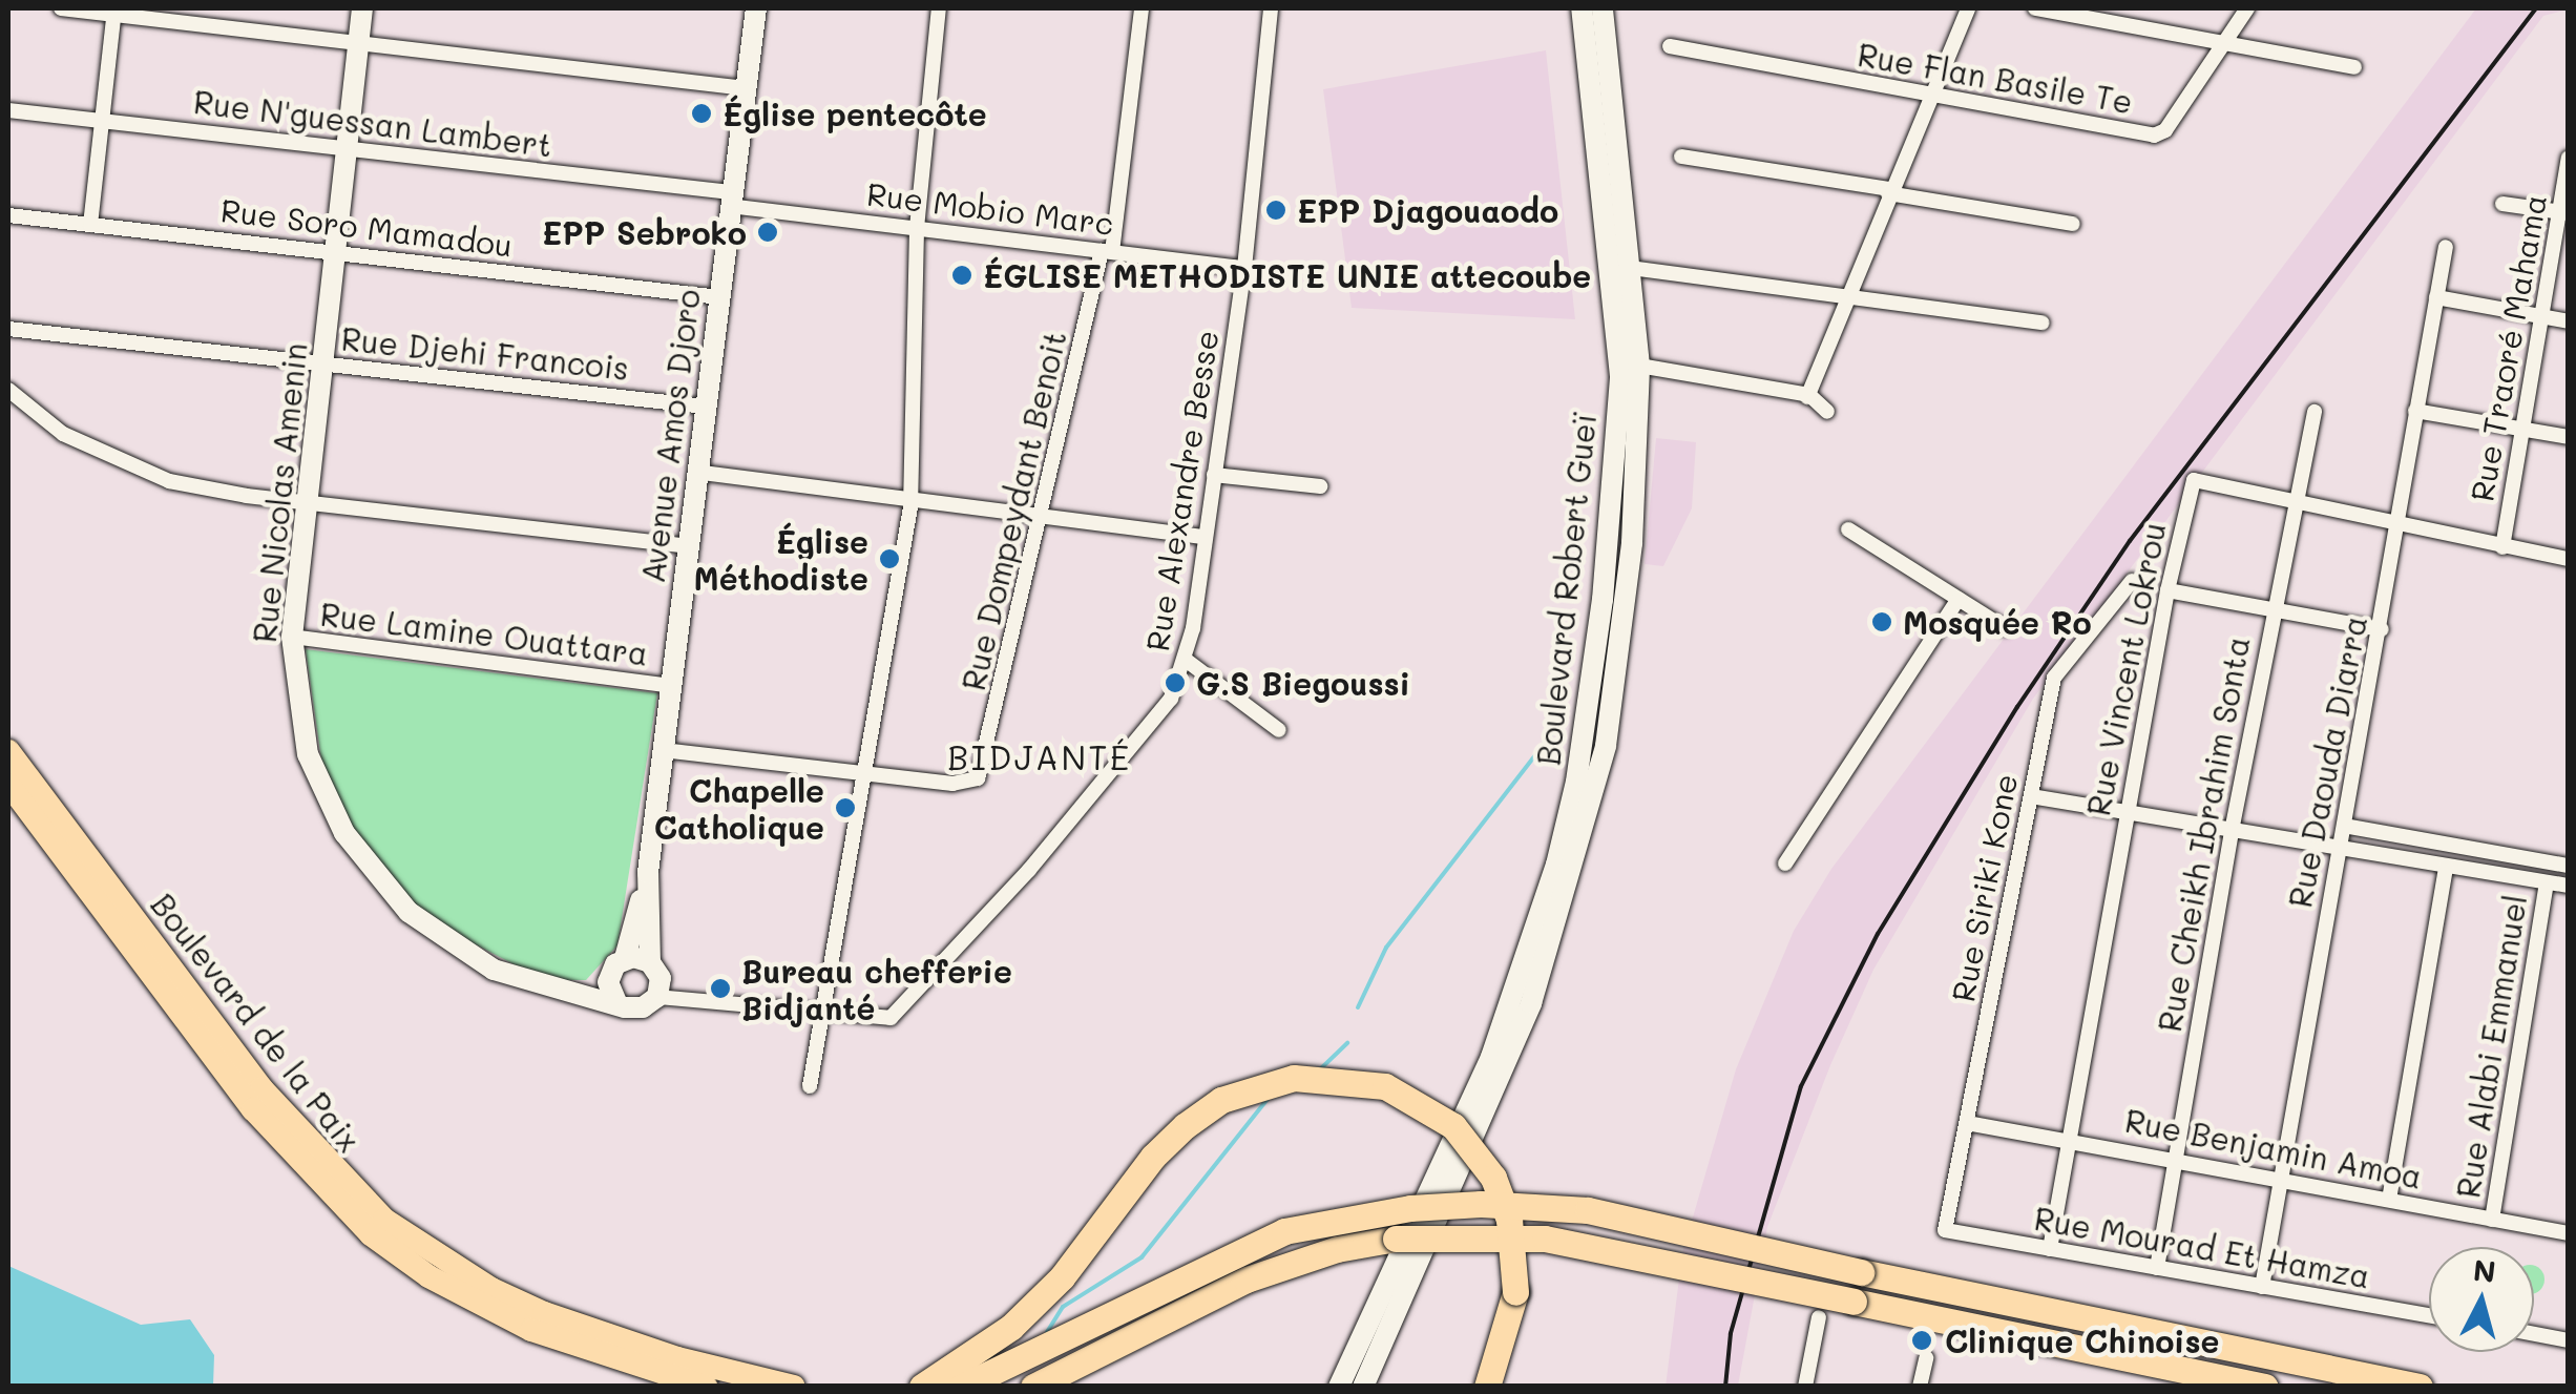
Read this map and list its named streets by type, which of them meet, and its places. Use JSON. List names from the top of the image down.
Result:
{
  "streets": {
    "main road": [
      "Avenue Amos Djoro",
      "Rue Nicolas Amenin",
      "Boulevard Robert Gueï",
      "Boulevard de la Paix"
    ],
    "street": [
      "Rue Flan Basile Te",
      "Rue N'guessan Lambert",
      "Rue Mobio Marc",
      "Rue Soro Mamadou",
      "Rue Traoré Mahama",
      "Rue Djehi Francois",
      "Rue Alexandre Besse",
      "Rue Dompeydant Benoit",
      "Rue Lamine Ouattara",
      "Rue Vincent Lokrou",
      "Rue Daouda Diarra",
      "Rue Cheikh Ibrahim Sonta",
      "Rue Siriki Kone",
      "Rue Alabi Emmanuel",
      "Rue Benjamin Amoa",
      "Rue Mourad Et Hamza"
    ]
  },
  "crossings": [
    ["Rue N'guessan Lambert", "Rue Mobio Marc"],
    ["Rue N'guessan Lambert", "Avenue Amos Djoro"],
    ["Rue N'guessan Lambert", "Rue Nicolas Amenin"],
    ["Rue Mobio Marc", "Avenue Amos Djoro"],
    ["Rue Mobio Marc", "Rue Alexandre Besse"],
    ["Rue Mobio Marc", "Rue Dompeydant Benoit"],
    ["Rue Soro Mamadou", "Avenue Amos Djoro"],
    ["Rue Soro Mamadou", "Rue Nicolas Amenin"],
    ["Rue Traoré Mahama", "Rue Vincent Lokrou"],
    ["Rue Djehi Francois", "Avenue Amos Djoro"],
    ["Rue Djehi Francois", "Rue Nicolas Amenin"],
    ["Avenue Amos Djoro", "Rue Alexandre Besse"],
    ["Avenue Amos Djoro", "Rue Nicolas Amenin"],
    ["Avenue Amos Djoro", "Rue Dompeydant Benoit"],
    ["Avenue Amos Djoro", "Rue Lamine Ouattara"],
    ["Rue Alexandre Besse", "Rue Nicolas Amenin"],
    ["Rue Nicolas Amenin", "Rue Lamine Ouattara"],
    ["Rue Vincent Lokrou", "Rue Daouda Diarra"],
    ["Rue Vincent Lokrou", "Rue Cheikh Ibrahim Sonta"],
    ["Rue Vincent Lokrou", "Rue Benjamin Amoa"],
    ["Rue Vincent Lokrou", "Rue Mourad Et Hamza"],
    ["Rue Daouda Diarra", "Rue Benjamin Amoa"],
    ["Rue Daouda Diarra", "Rue Mourad Et Hamza"],
    ["Rue Cheikh Ibrahim Sonta", "Rue Benjamin Amoa"],
    ["Rue Cheikh Ibrahim Sonta", "Rue Mourad Et Hamza"],
    ["Rue Siriki Kone", "Rue Benjamin Amoa"],
    ["Rue Siriki Kone", "Rue Mourad Et Hamza"],
    ["Rue Alabi Emmanuel", "Rue Benjamin Amoa"]
  ],
  "districts": ["BIDJANTÉ"],
  "places": [
    "Église pentecôte",
    "EPP Djagouaodo",
    "EPP Sebroko",
    "ÉGLISE METHODISTE UNIE attecoube",
    "Église Méthodiste",
    "Mosquée Ro",
    "G.S Biegoussi",
    "Chapelle Catholique",
    "Bureau chefferie Bidjanté",
    "Clinique Chinoise"
  ],
  "north": "top"
}
